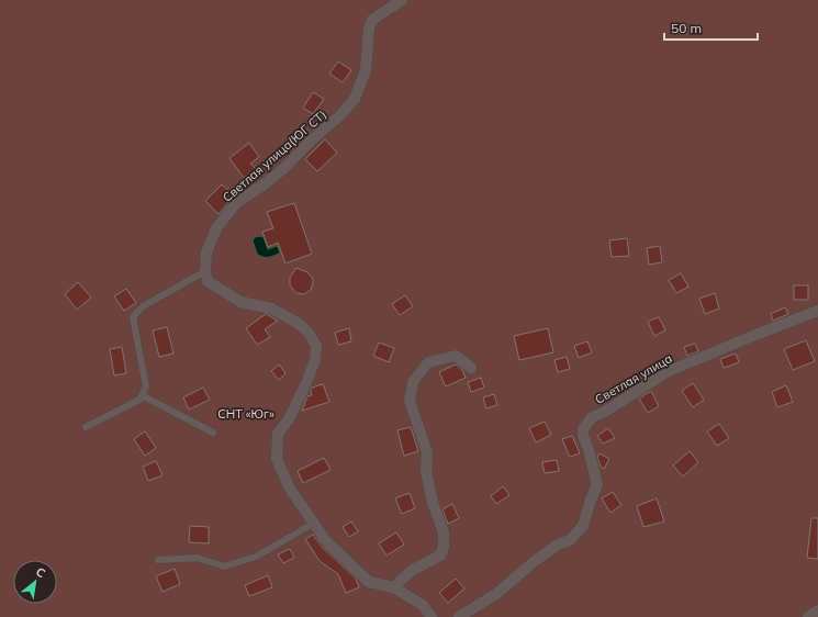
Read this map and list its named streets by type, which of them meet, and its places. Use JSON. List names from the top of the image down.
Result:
{
  "streets": {
    "street": ["Светлая улица(ЮГ СТ)", "Светлая улица"]
  },
  "parks": ["СНТ «Юг»"],
  "scale_bar": "50 m",
  "north": "top right"
}
